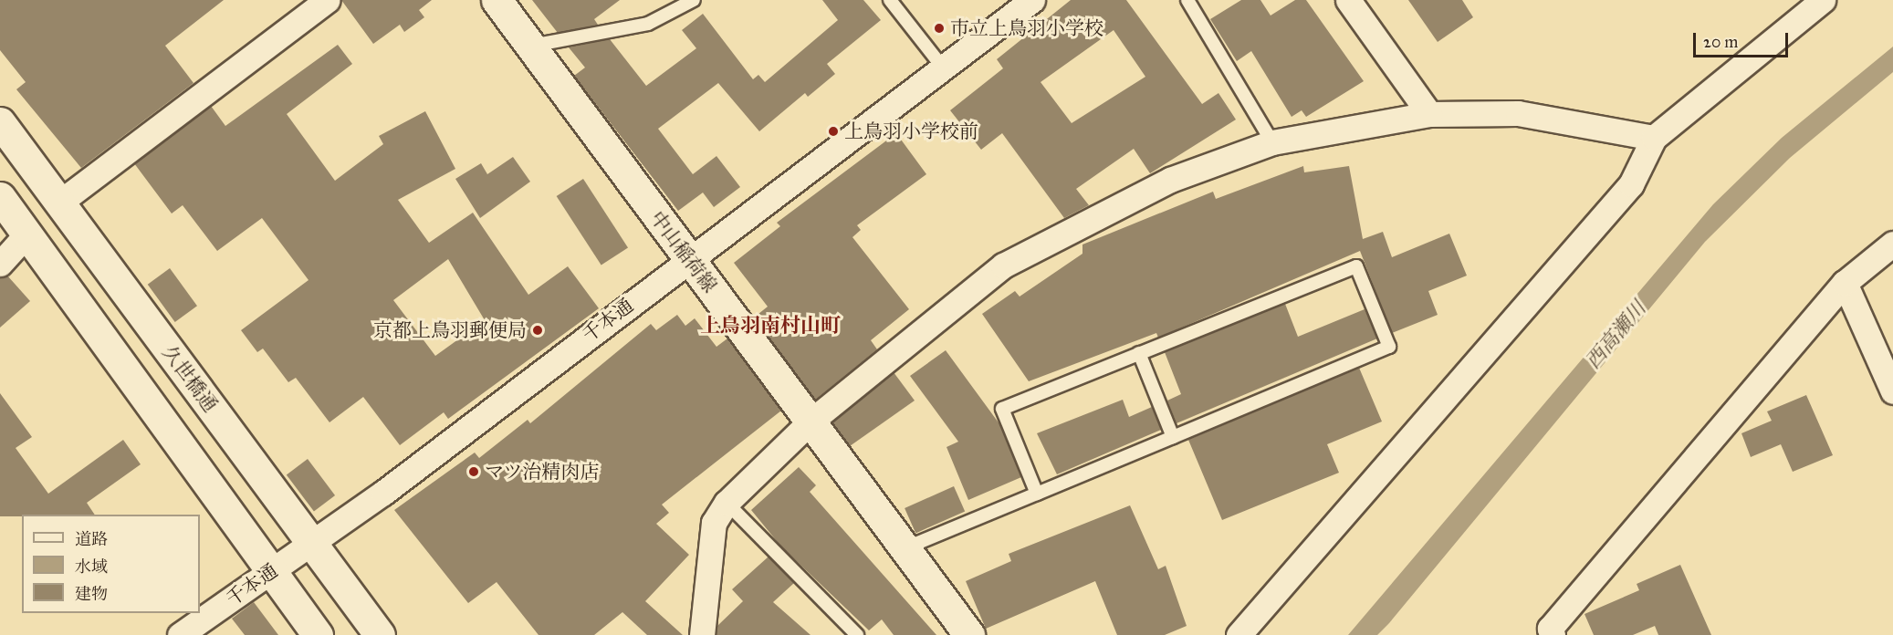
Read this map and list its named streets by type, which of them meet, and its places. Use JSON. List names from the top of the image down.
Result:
{
  "streets": {
    "street": ["中山稲荷線", "千本通", "久世橋通"]
  },
  "crossings": [
    ["中山稲荷線", "千本通"],
    ["千本通", "久世橋通"]
  ],
  "districts": ["上鳥羽南村山町"],
  "water": ["西高瀬川"],
  "places": [
    "市立上鳥羽小学校",
    "上鳥羽小学校前",
    "京都上鳥羽郵便局",
    "マツ治精肉店"
  ],
  "legend": ["道路", "水域", "建物"],
  "scale_bar": "20 m"
}
